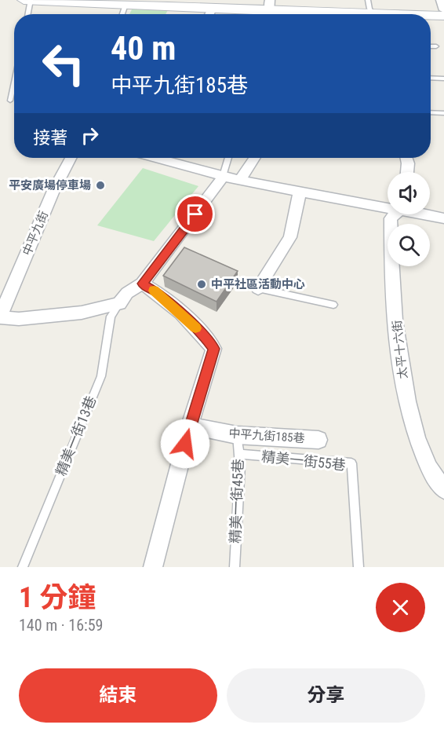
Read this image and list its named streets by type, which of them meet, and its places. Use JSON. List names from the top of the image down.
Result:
{
  "streets": {
    "street": [
      "中平九街",
      "太平十六街",
      "精美一街13巷",
      "中平九街185巷"
    ],
    "lane": ["精美一街55巷", "精美一街45巷"]
  },
  "crossings": [
    ["中平九街", "精美一街13巷"],
    ["中平九街185巷", "精美一街45巷"],
    ["精美一街55巷", "精美一街45巷"]
  ],
  "places": ["平安廣場停車場", "中平社區活動中心"],
  "page": {
    "turn": ["40 m", "中平九街185巷"],
    "then": "接著",
    "heading": ["1 分鐘", "140 m · 16:59"],
    "buttons": ["結束", "分享"]
  }
}
